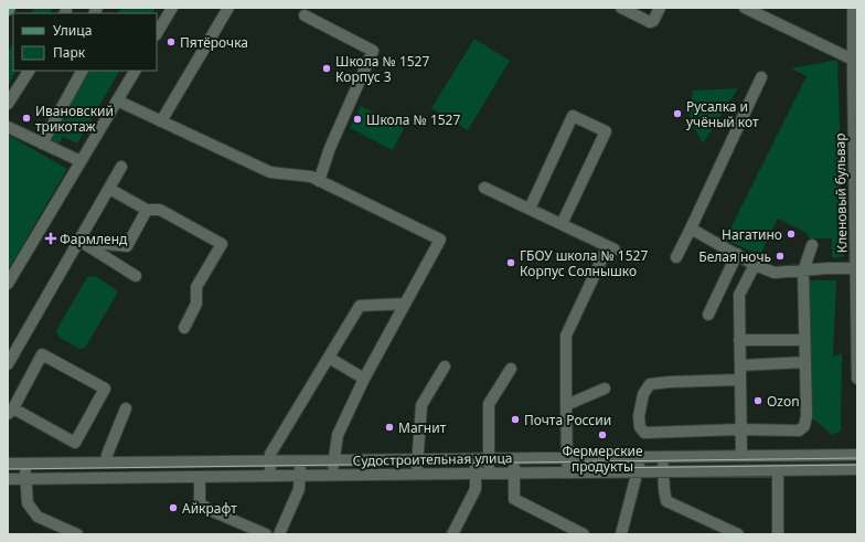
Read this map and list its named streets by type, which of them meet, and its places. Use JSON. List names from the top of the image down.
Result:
{
  "streets": {
    "street": ["Кленовый бульвар", "Судостроительная улица"]
  },
  "places": {
    "other": [
      "Пятёрочка",
      "Школа № 1527 Корпус 3",
      "Русалка и учёный кот",
      "Ивановский трикотаж",
      "Школа № 1527",
      "Нагатино",
      "Белая ночь",
      "ГБОУ школа № 1527 Корпус Солнышко",
      "Ozon",
      "Почта России",
      "Магнит",
      "Фермерские продукты",
      "Айкрафт"
    ],
    "health": ["Фармленд"]
  },
  "legend": ["Улица", "Парк"]
}
